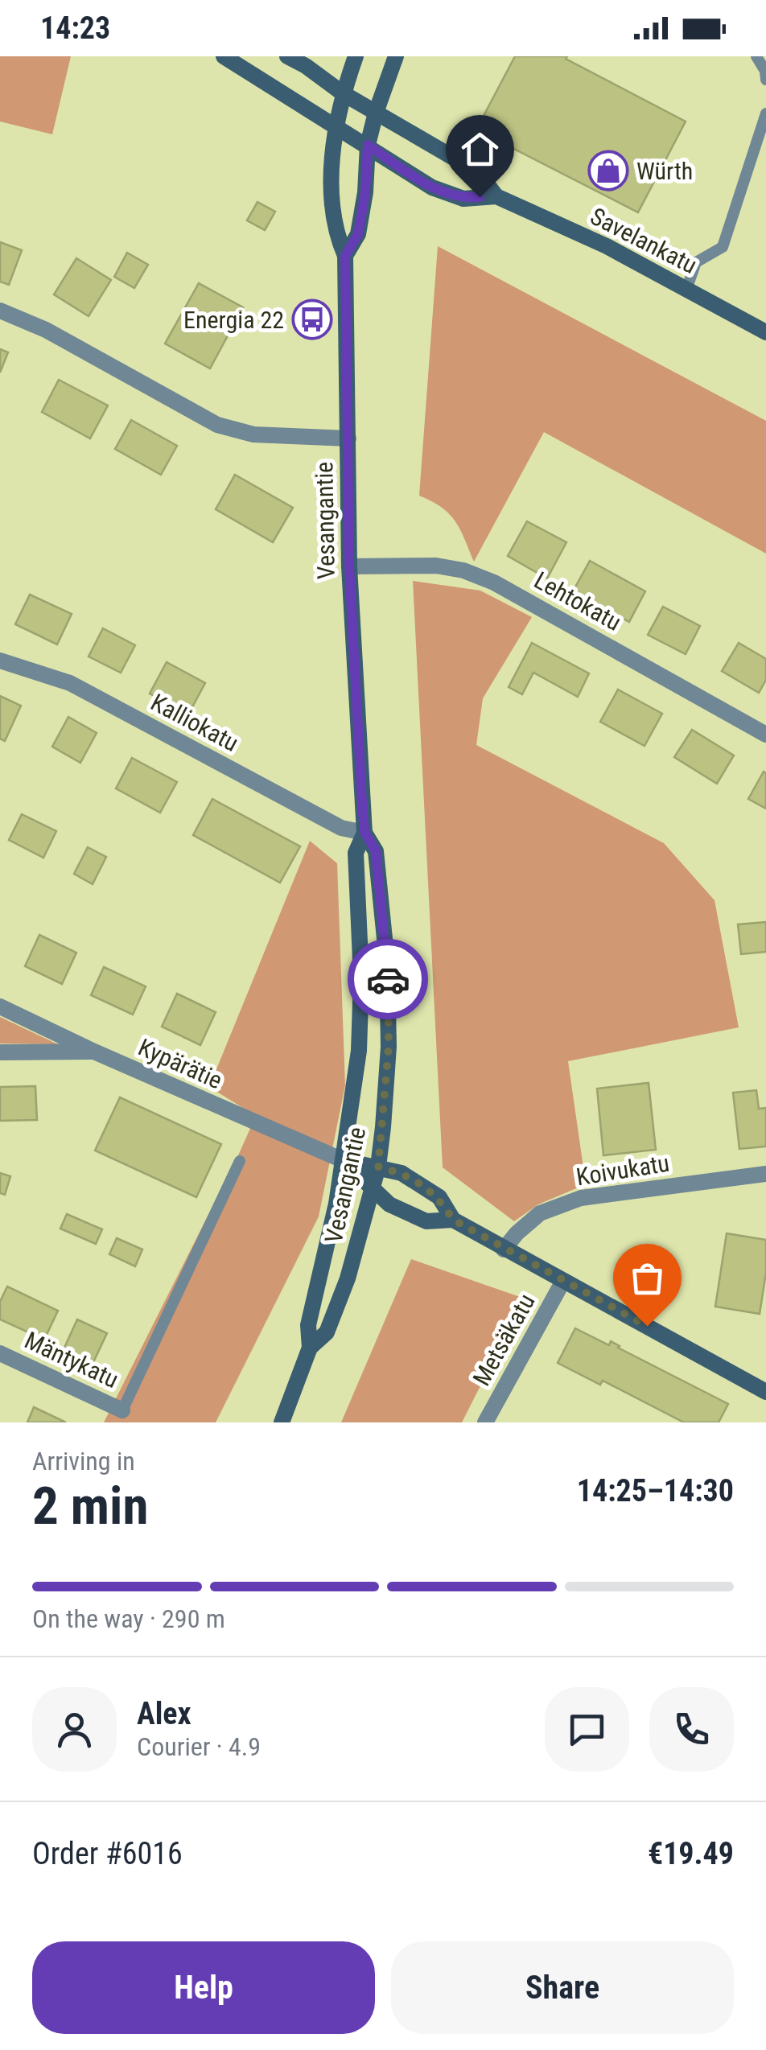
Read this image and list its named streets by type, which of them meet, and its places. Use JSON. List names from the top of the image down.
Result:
{
  "streets": {
    "main road": ["Savelankatu", "Vesangantie", "Kypärätie"],
    "street": [
      "Lehtokatu",
      "Kalliokatu",
      "Koivukatu",
      "Metsäkatu",
      "Mäntykatu"
    ]
  },
  "crossings": [
    ["Savelankatu", "Vesangantie"],
    ["Vesangantie", "Lehtokatu"],
    ["Vesangantie", "Kalliokatu"],
    ["Vesangantie", "Kypärätie"],
    ["Kypärätie", "Koivukatu"],
    ["Kypärätie", "Metsäkatu"]
  ],
  "places": {
    "shop": ["Würth"],
    "bus stop": ["Energia 22"]
  },
  "page": {
    "status": "14:23",
    "heading": ["2 min", "Arriving in", "14:25–14:30"],
    "panel": [
      "Alex",
      "Courier · 4.9",
      "Order #6016",
      "€19.49"
    ],
    "bar": "On the way · 290 m",
    "buttons": ["Help", "Share"]
  }
}
